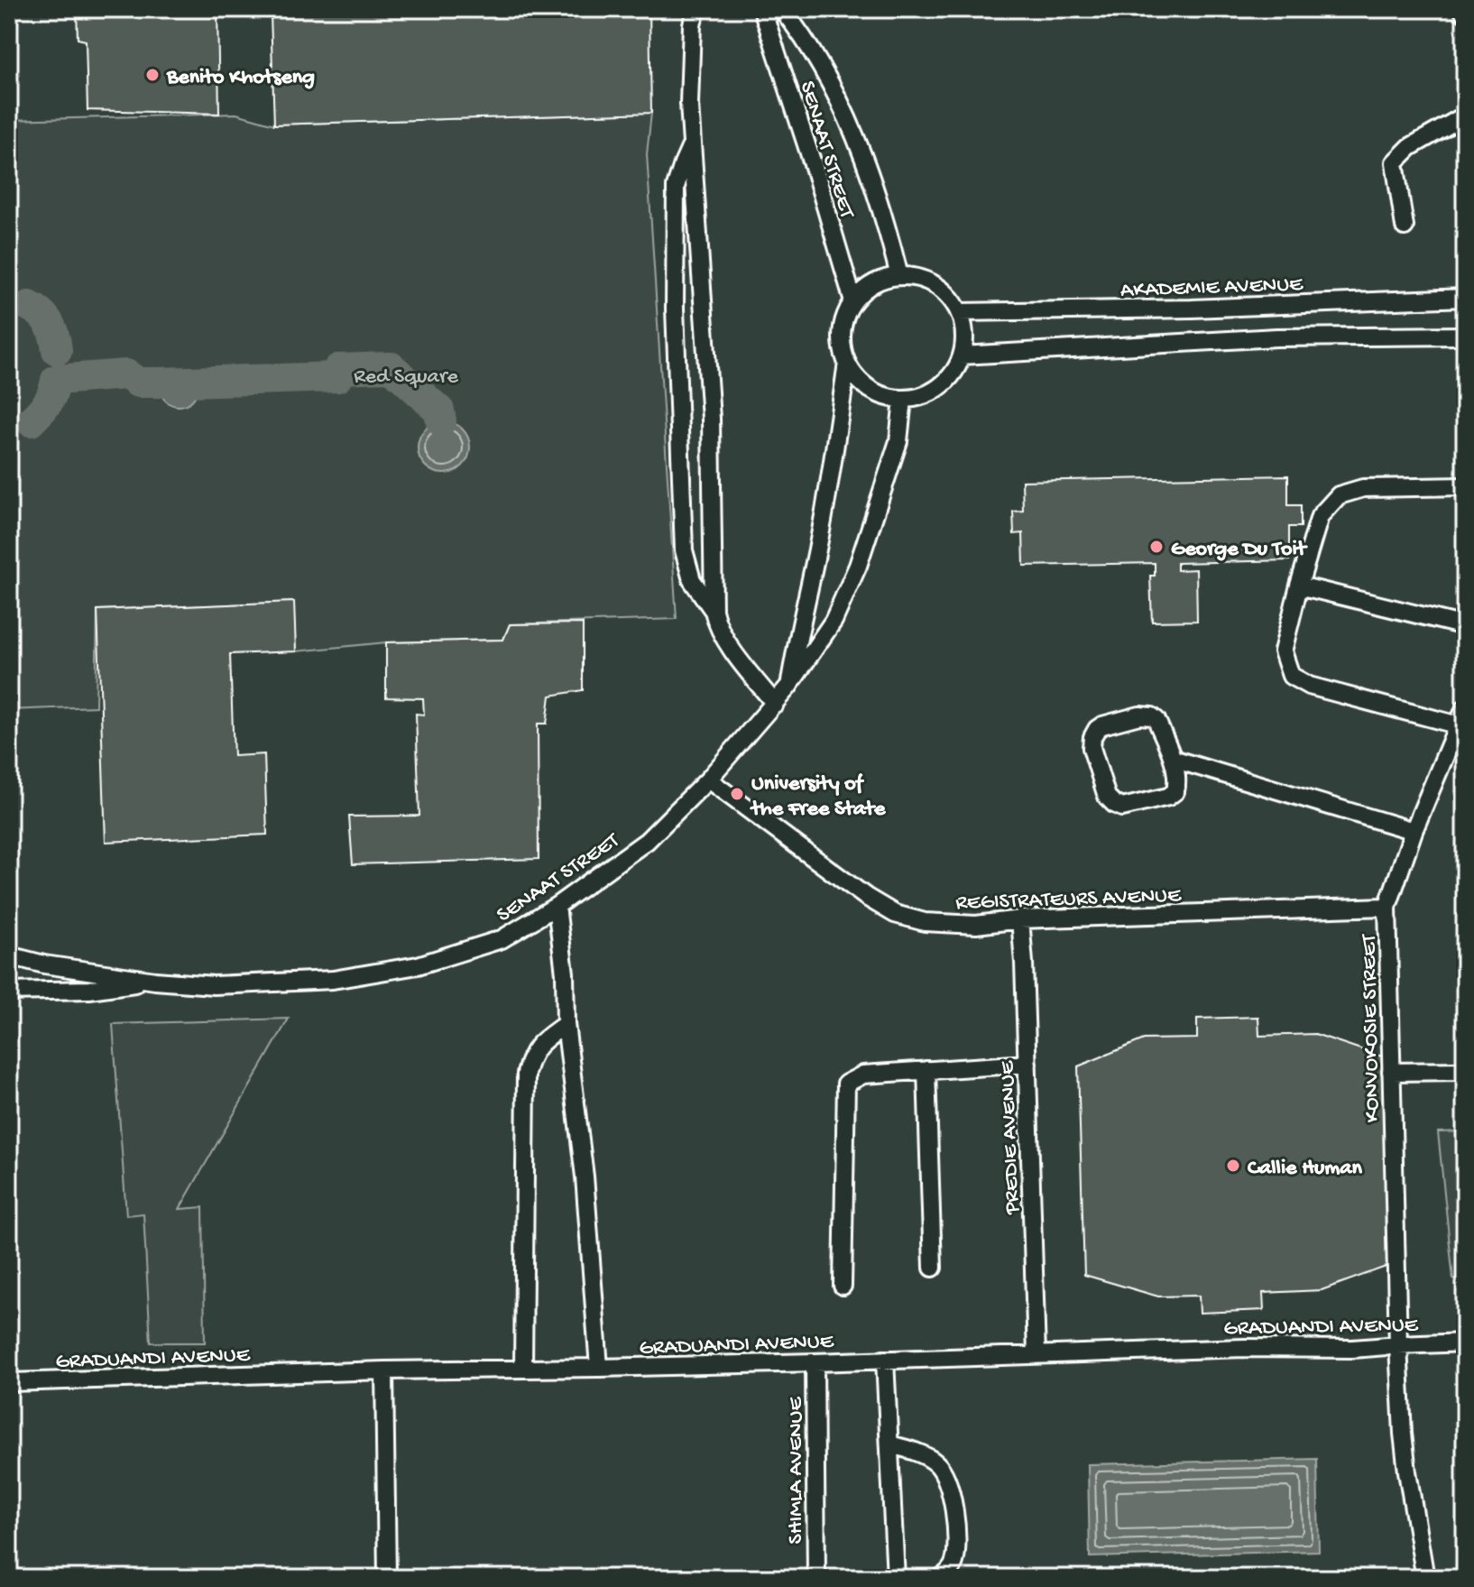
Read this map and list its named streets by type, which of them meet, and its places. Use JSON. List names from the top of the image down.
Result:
{
  "streets": {
    "lane": [
      "SENAAT STREET",
      "AKADEMIE AVENUE",
      "REGISTRATEURS AVENUE",
      "KONVOKOSIE STREET",
      "PREDIE AVENUE",
      "GRADUANDI AVENUE",
      "SHIMLA AVENUE"
    ]
  },
  "crossings": [
    ["SENAAT STREET", "AKADEMIE AVENUE"],
    ["SENAAT STREET", "REGISTRATEURS AVENUE"],
    ["REGISTRATEURS AVENUE", "KONVOKOSIE STREET"],
    ["REGISTRATEURS AVENUE", "PREDIE AVENUE"],
    ["KONVOKOSIE STREET", "GRADUANDI AVENUE"],
    ["PREDIE AVENUE", "GRADUANDI AVENUE"],
    ["GRADUANDI AVENUE", "SHIMLA AVENUE"]
  ],
  "parks": ["Red Square"],
  "places": [
    "Benito Khotseng",
    "George Du Toit",
    "University of the Free State",
    "Callie Human"
  ]
}
